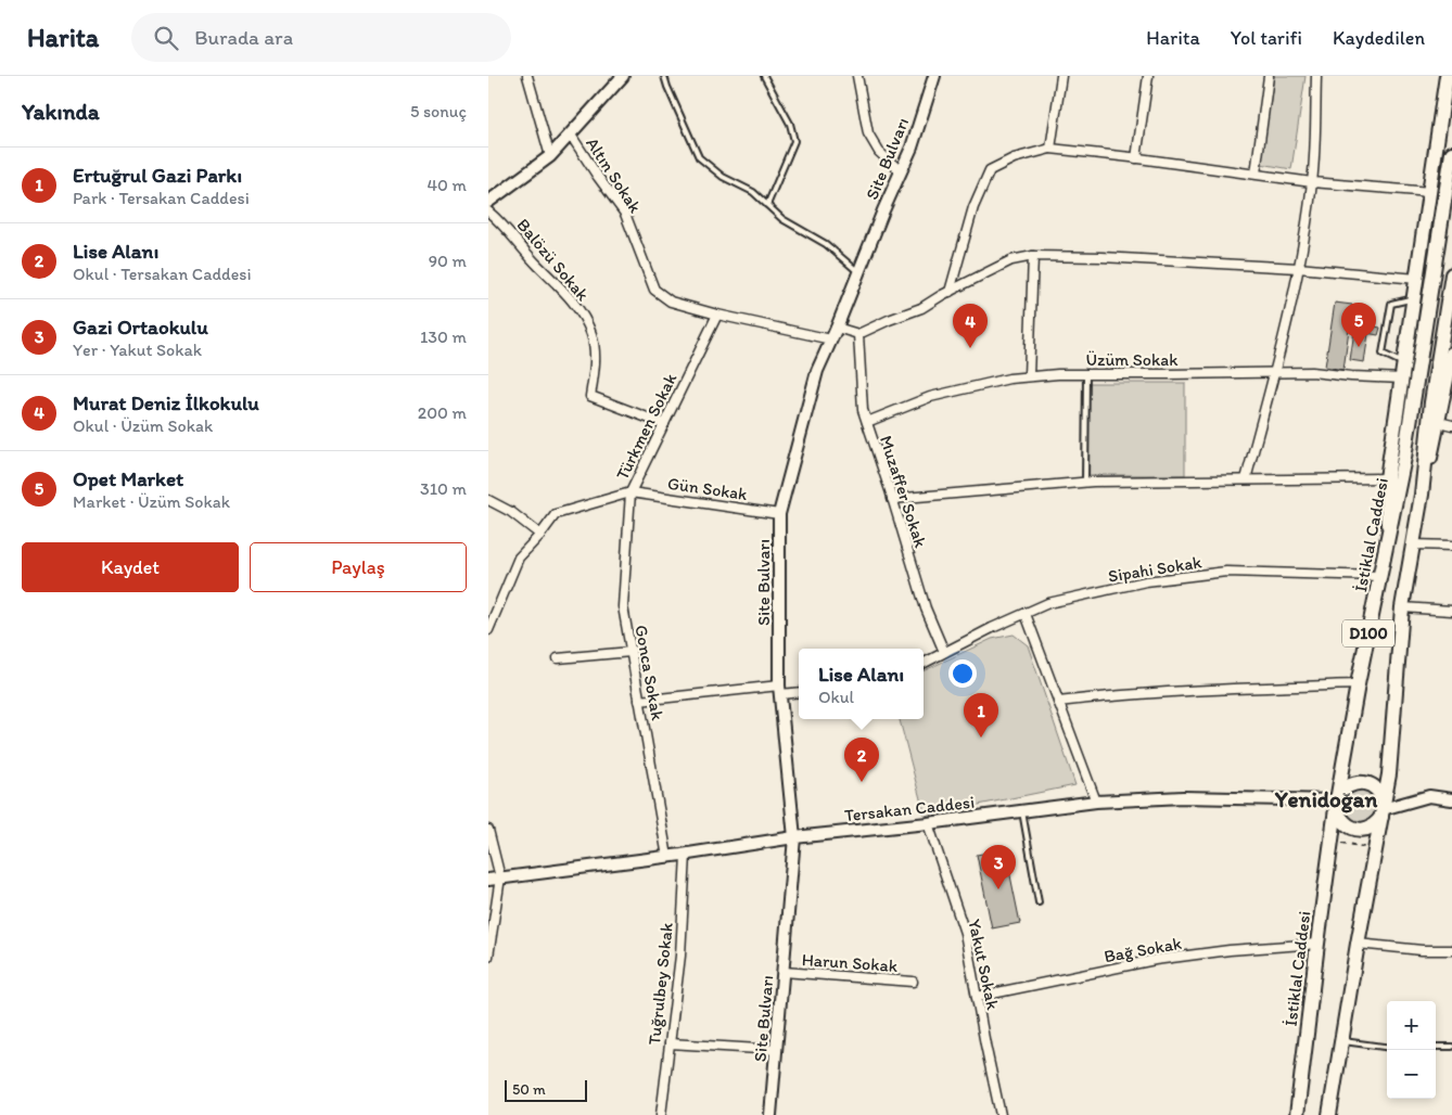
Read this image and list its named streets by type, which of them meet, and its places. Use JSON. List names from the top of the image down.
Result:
{
  "streets": {
    "main road": ["İstiklal Caddesi", "D100"],
    "street": [
      "Site Bulvarı",
      "Altın Sokak",
      "Balözü Sokak",
      "Üzüm Sokak",
      "Türkmen Sokak",
      "Gün Sokak",
      "Muzaffer Sokak",
      "Sipahi Sokak",
      "Gonca Sokak",
      "Tersakan Caddesi",
      "Bağ Sokak",
      "Harun Sokak",
      "Yakut Sokak",
      "Tuğrulbey Sokak"
    ]
  },
  "crossings": [
    ["Site Bulvarı", "Gün Sokak"],
    ["Site Bulvarı", "Tersakan Caddesi"],
    ["Site Bulvarı", "Harun Sokak"],
    ["Altın Sokak", "Türkmen Sokak"],
    ["Balözü Sokak", "Türkmen Sokak"],
    ["Üzüm Sokak", "Muzaffer Sokak"],
    ["Türkmen Sokak", "Gün Sokak"],
    ["Türkmen Sokak", "Gonca Sokak"],
    ["Gün Sokak", "Gonca Sokak"],
    ["Muzaffer Sokak", "Sipahi Sokak"],
    ["İstiklal Caddesi", "Sipahi Sokak"],
    ["İstiklal Caddesi", "D100"],
    ["İstiklal Caddesi", "Tersakan Caddesi"],
    ["İstiklal Caddesi", "Bağ Sokak"],
    ["D100", "Tersakan Caddesi"],
    ["Gonca Sokak", "Tersakan Caddesi"],
    ["Tersakan Caddesi", "Yakut Sokak"],
    ["Tersakan Caddesi", "Tuğrulbey Sokak"],
    ["Bağ Sokak", "Yakut Sokak"]
  ],
  "districts": ["Yenidoğan"],
  "scale_bar": "50 m",
  "page": {
    "header": "Harita",
    "search": "Burada ara",
    "nav": ["Harita", "Yol tarifi", "Kaydedilen"],
    "heading": ["Yakında", "5 sonuç"],
    "list": [
      {
        "mark": "1",
        "name": "Ertuğrul Gazi Parkı",
        "note": "Park · Tersakan Caddesi",
        "value": "40 m"
      },
      {
        "mark": "2",
        "name": "Lise Alanı",
        "note": "Okul · Tersakan Caddesi",
        "value": "90 m"
      },
      {
        "mark": "3",
        "name": "Gazi Ortaokulu",
        "note": "Yer · Yakut Sokak",
        "value": "130 m"
      },
      {
        "mark": "4",
        "name": "Murat Deniz İlkokulu",
        "note": "Okul · Üzüm Sokak",
        "value": "200 m"
      },
      {
        "mark": "5",
        "name": "Opet Market",
        "note": "Market · Üzüm Sokak",
        "value": "310 m"
      }
    ],
    "pins": [
      "5",
      "4",
      "1",
      "2",
      "3"
    ],
    "buttons": ["Kaydet", "Paylaş"],
    "popup": ["Lise Alanı", "Okul"],
    "map_buttons": ["+", "−"],
    "scale": "50 m"
  }
}
